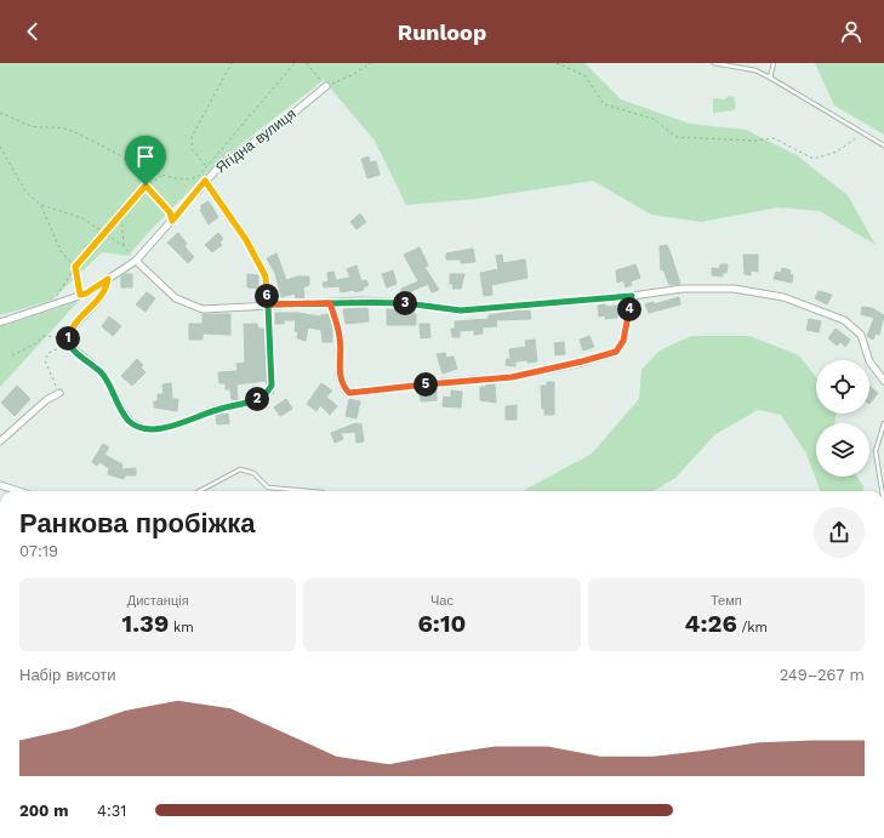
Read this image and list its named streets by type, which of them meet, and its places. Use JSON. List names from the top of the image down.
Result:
{
  "streets": {
    "street": ["Ягідна вулиця"]
  },
  "page": {
    "header": "Runloop",
    "pins": [
      "6",
      "3",
      "4",
      "1",
      "5",
      "2"
    ],
    "heading": ["Ранкова пробіжка", "07:19"],
    "stats": [
      ["Дистанція", "1.39 km"],
      ["Час", "6:10"],
      ["Темп", "4:26 /km"]
    ],
    "chart": ["Набір висоти", "249–267 m"],
    "list": [
      {
        "name": "200 m",
        "note": "4:31"
      }
    ]
  }
}
